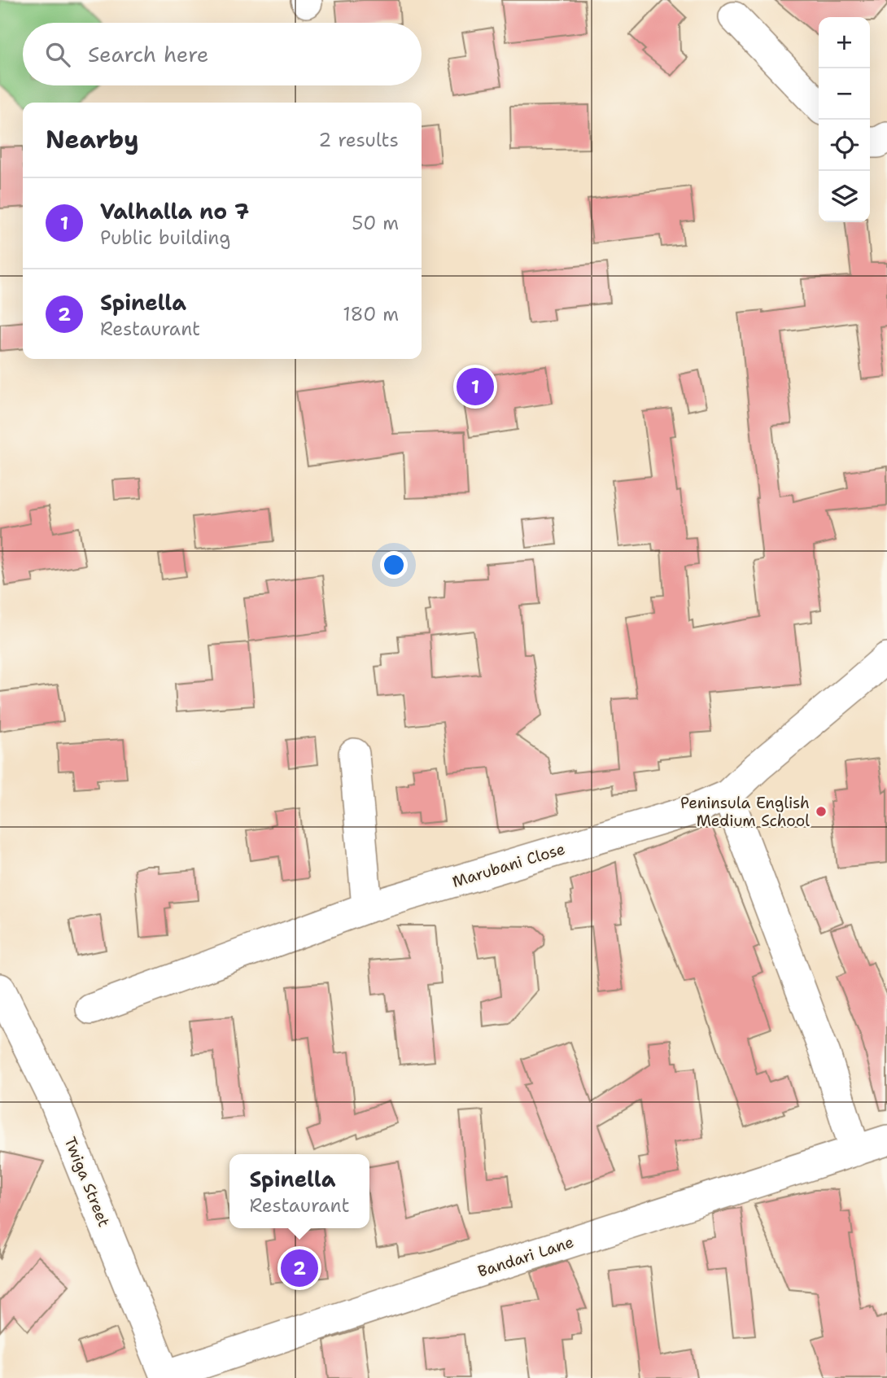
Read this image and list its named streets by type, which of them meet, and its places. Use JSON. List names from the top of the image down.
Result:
{
  "streets": {
    "street": ["Marubani Close", "Twiga Street", "Bandari Lane"]
  },
  "crossings": [
    ["Twiga Street", "Bandari Lane"]
  ],
  "places": ["Peninsula English Medium School"],
  "page": {
    "map_buttons": ["+", "−"],
    "search": "Search here",
    "heading": ["Nearby", "2 results"],
    "list": [
      {
        "mark": "1",
        "name": "Valhalla no 7",
        "note": "Public building",
        "value": "50 m"
      },
      {
        "mark": "2",
        "name": "Spinella",
        "note": "Restaurant",
        "value": "180 m"
      }
    ],
    "pins": ["1", "2"],
    "popup": ["Spinella", "Restaurant"]
  }
}
